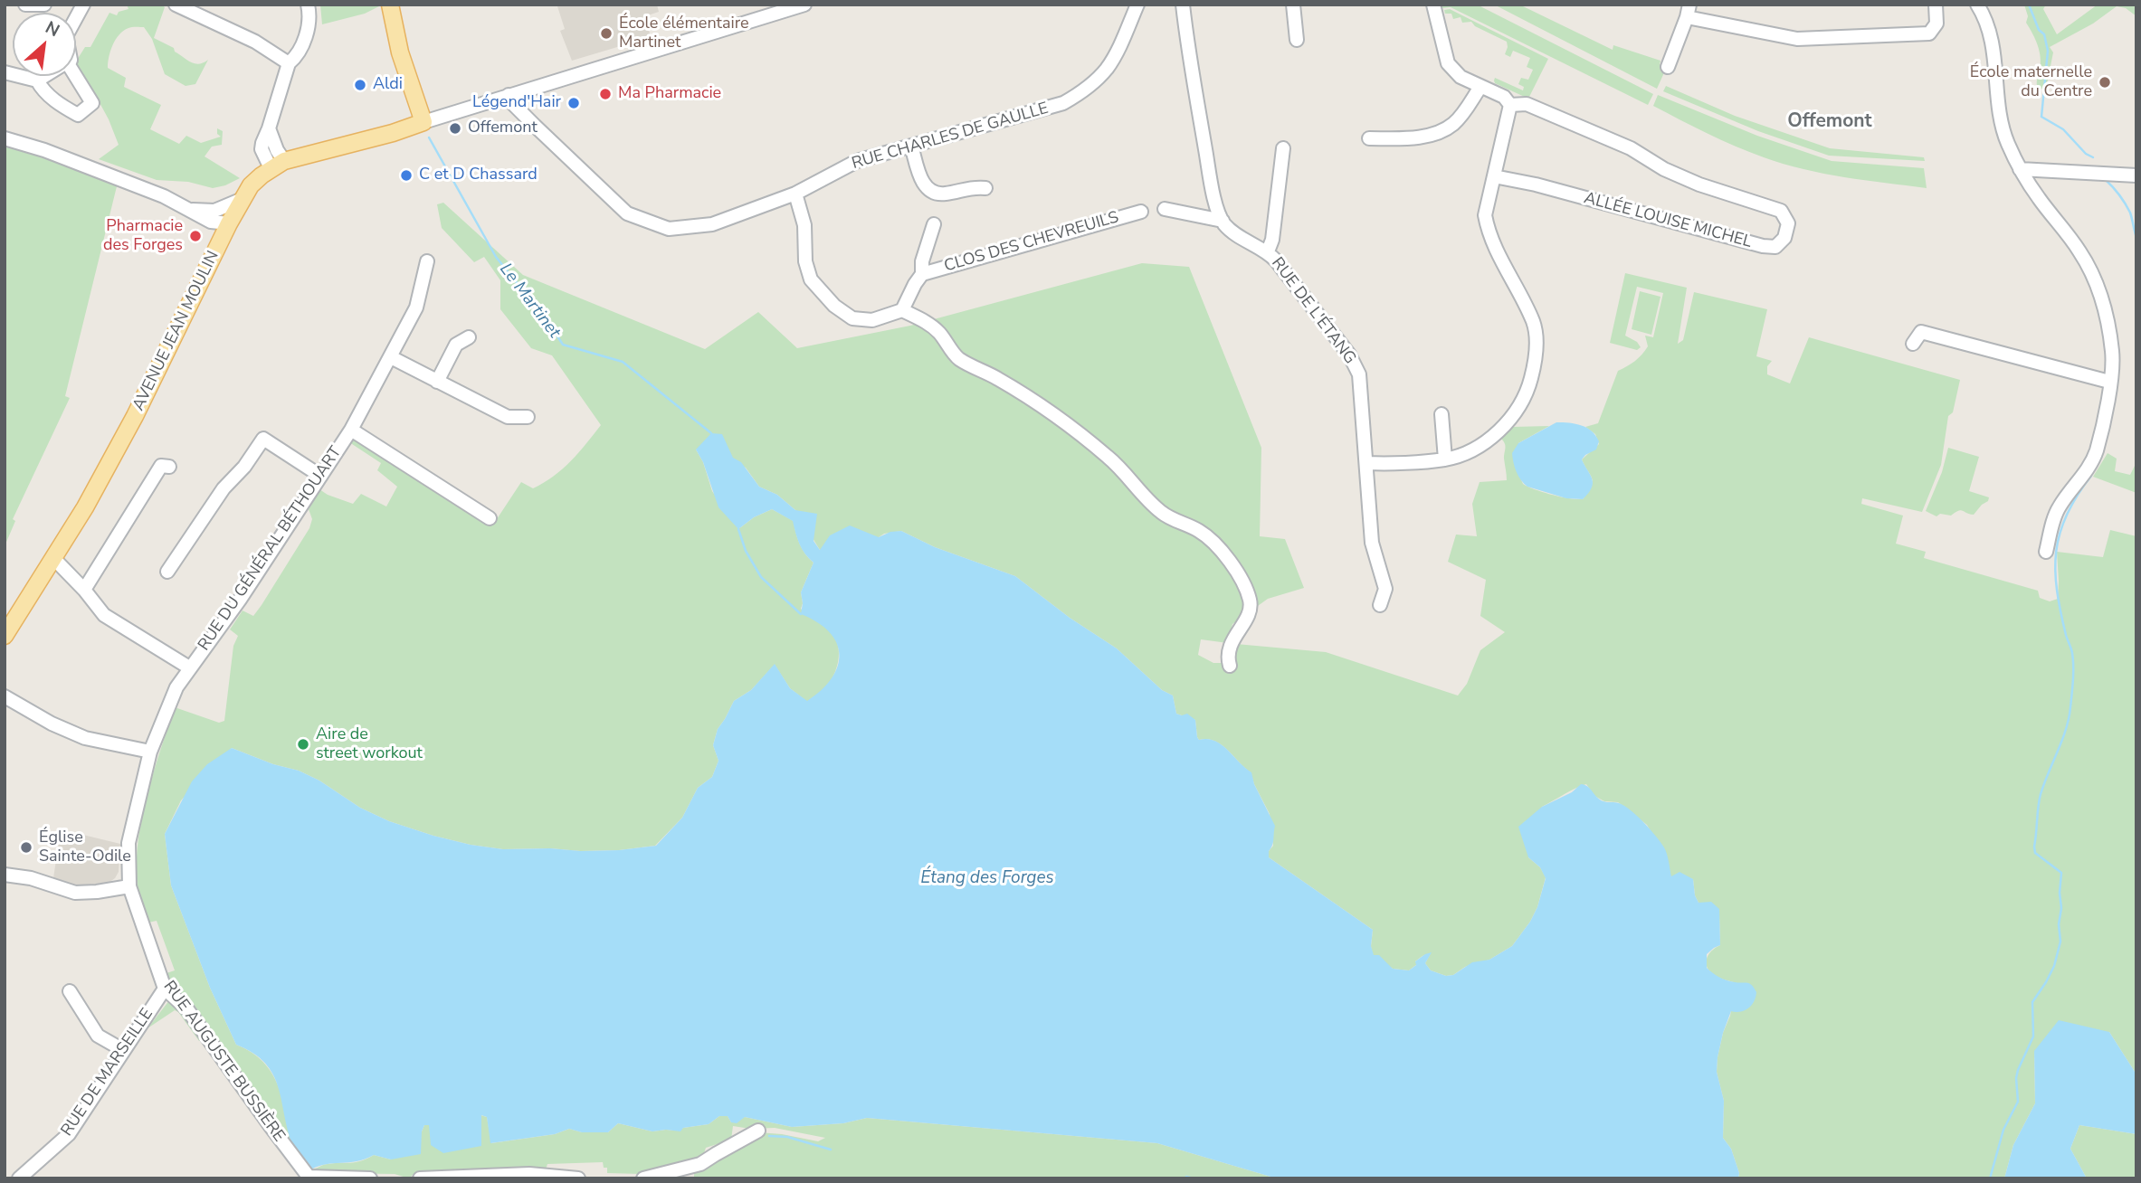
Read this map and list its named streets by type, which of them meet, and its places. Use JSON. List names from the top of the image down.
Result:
{
  "streets": {
    "main road": ["AVENUE JEAN MOULIN"],
    "street": [
      "RUE CHARLES DE GAULLE",
      "ALLÉE LOUISE MICHEL",
      "CLOS DES CHEVREUILS",
      "RUE DE L'ÉTANG",
      "RUE DU GÉNÉRAL BÉTHOUART",
      "RUE AUGUSTE BUSSIÈRE",
      "RUE DE MARSEILLE"
    ]
  },
  "crossings": [
    ["RUE DU GÉNÉRAL BÉTHOUART", "RUE AUGUSTE BUSSIÈRE"],
    ["RUE AUGUSTE BUSSIÈRE", "RUE DE MARSEILLE"]
  ],
  "districts": ["Offemont"],
  "water": ["Le Martinet", "Étang des Forges"],
  "places": [
    "École élémentaire Martinet",
    "École maternelle du Centre",
    "Aldi",
    "Ma Pharmacie",
    "Légend'Hair",
    "Offemont",
    "C et D Chassard",
    "Pharmacie des Forges",
    "Aire de street workout",
    "Église Sainte-Odile"
  ],
  "north": "top right"
}
